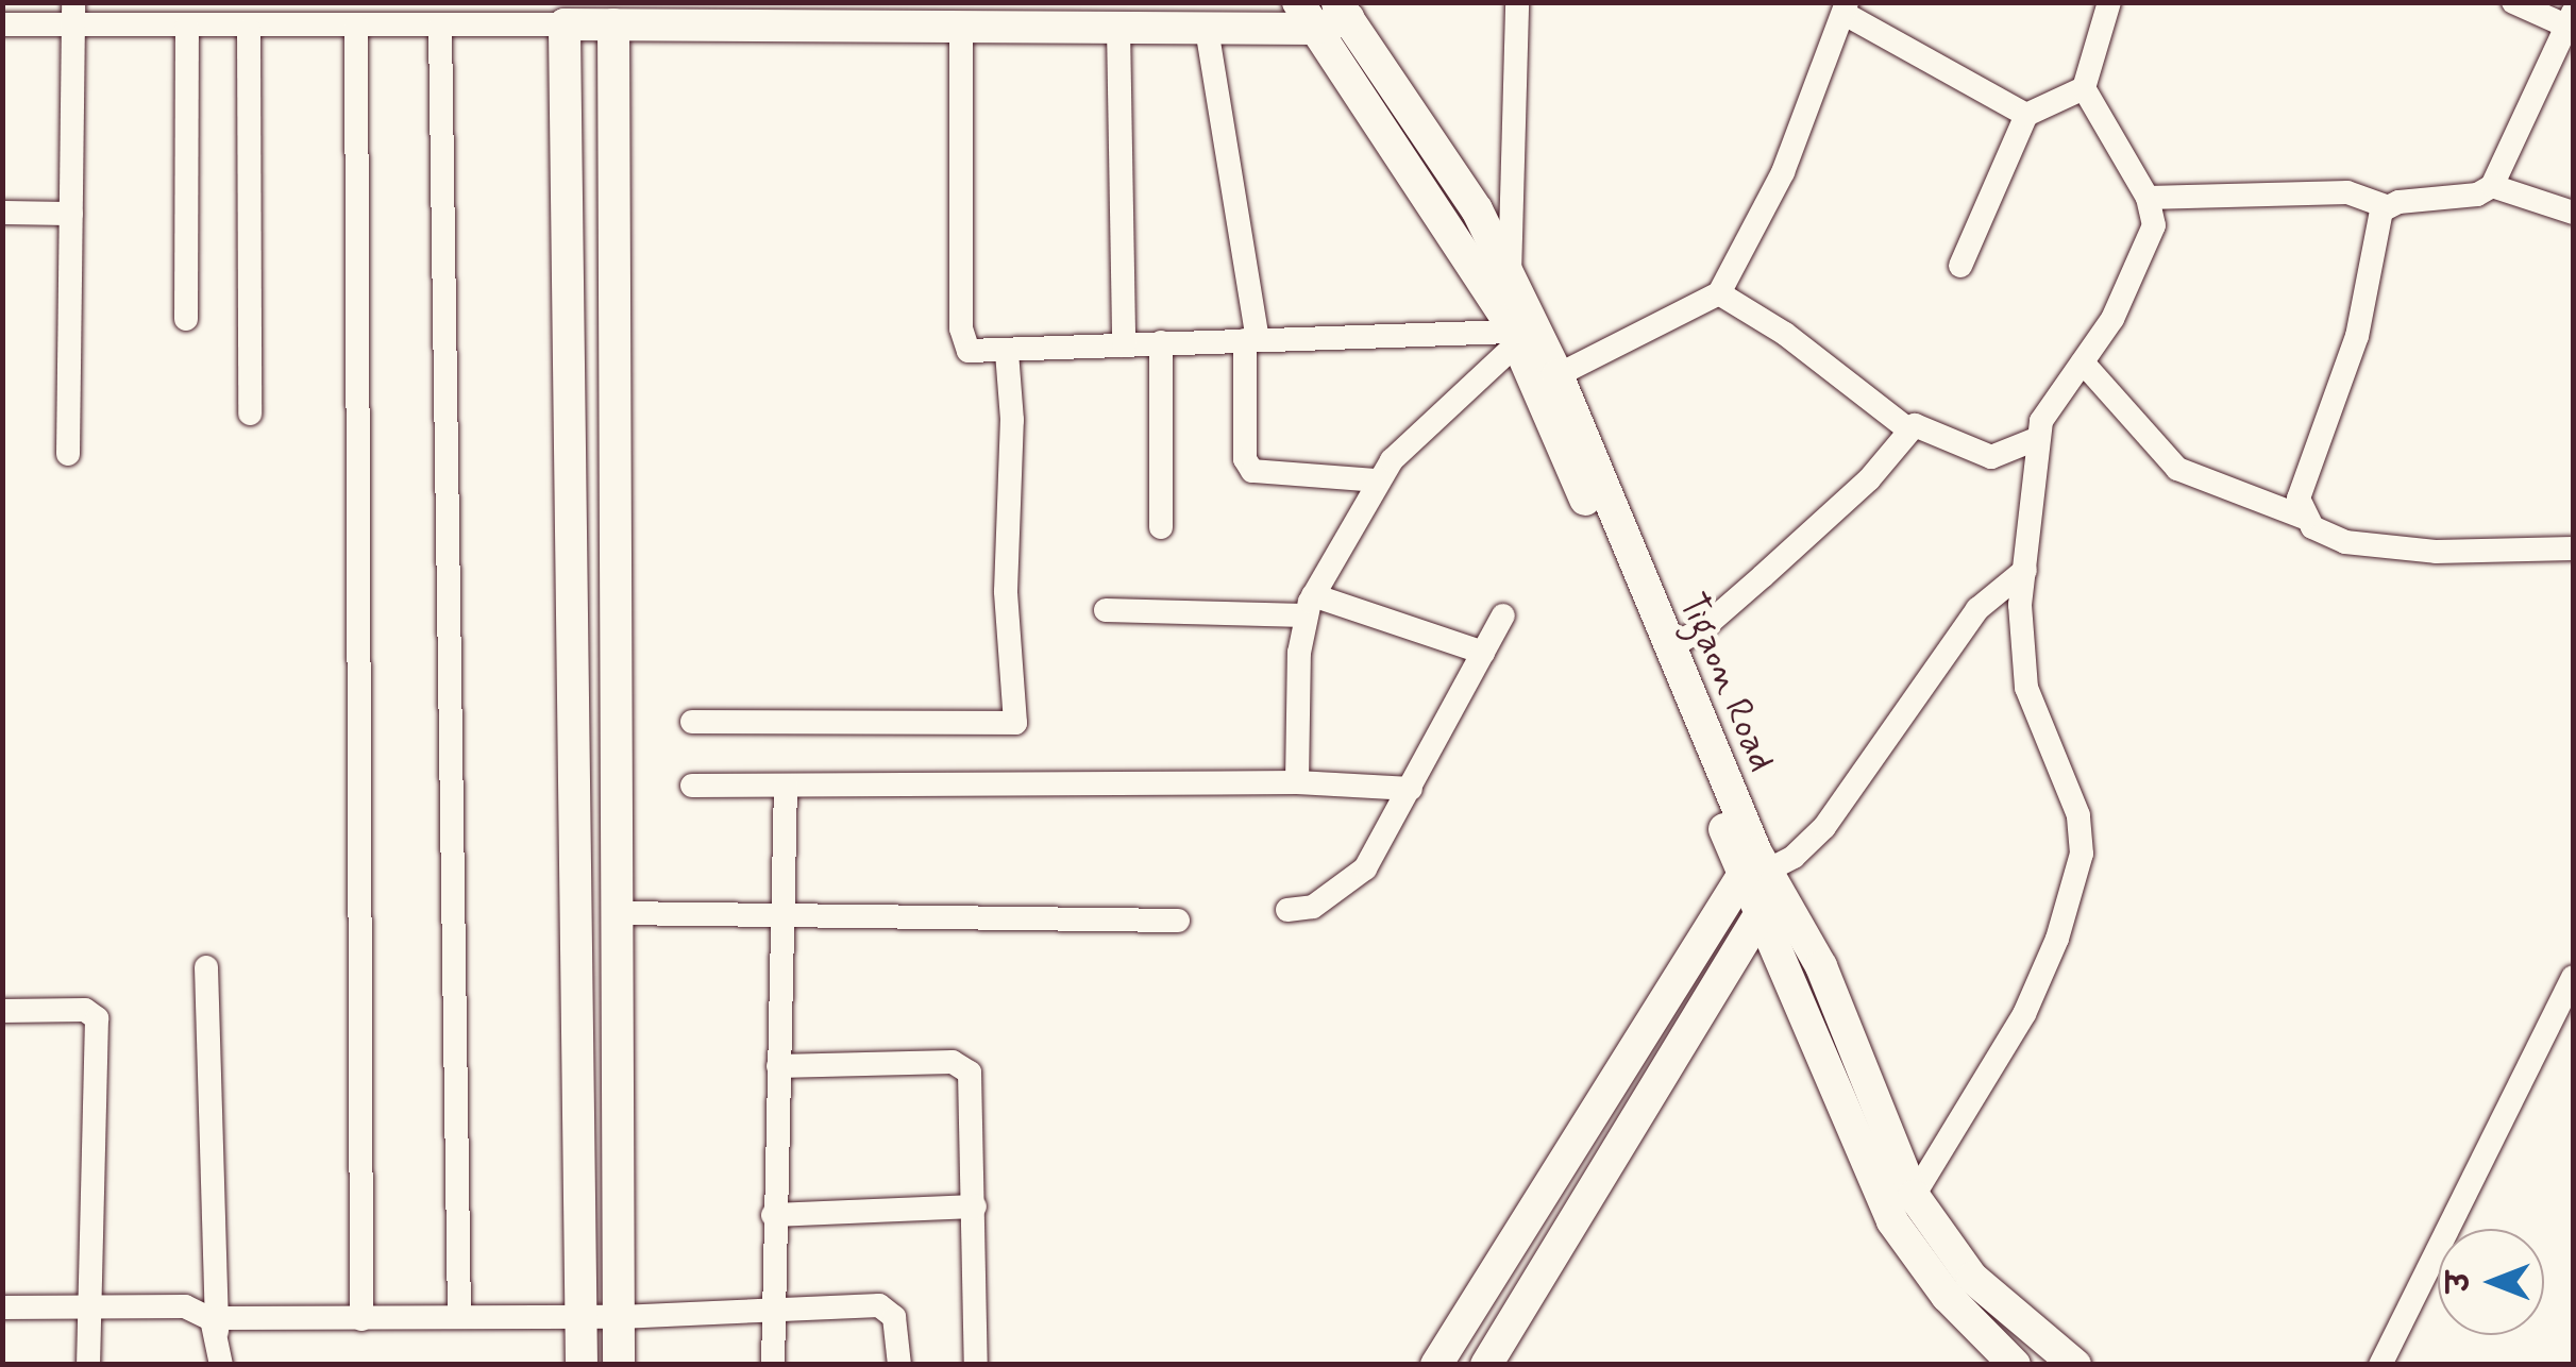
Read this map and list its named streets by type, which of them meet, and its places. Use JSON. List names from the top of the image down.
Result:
{
  "streets": {
    "street": ["Tigaon Road"]
  },
  "north": "left"
}
